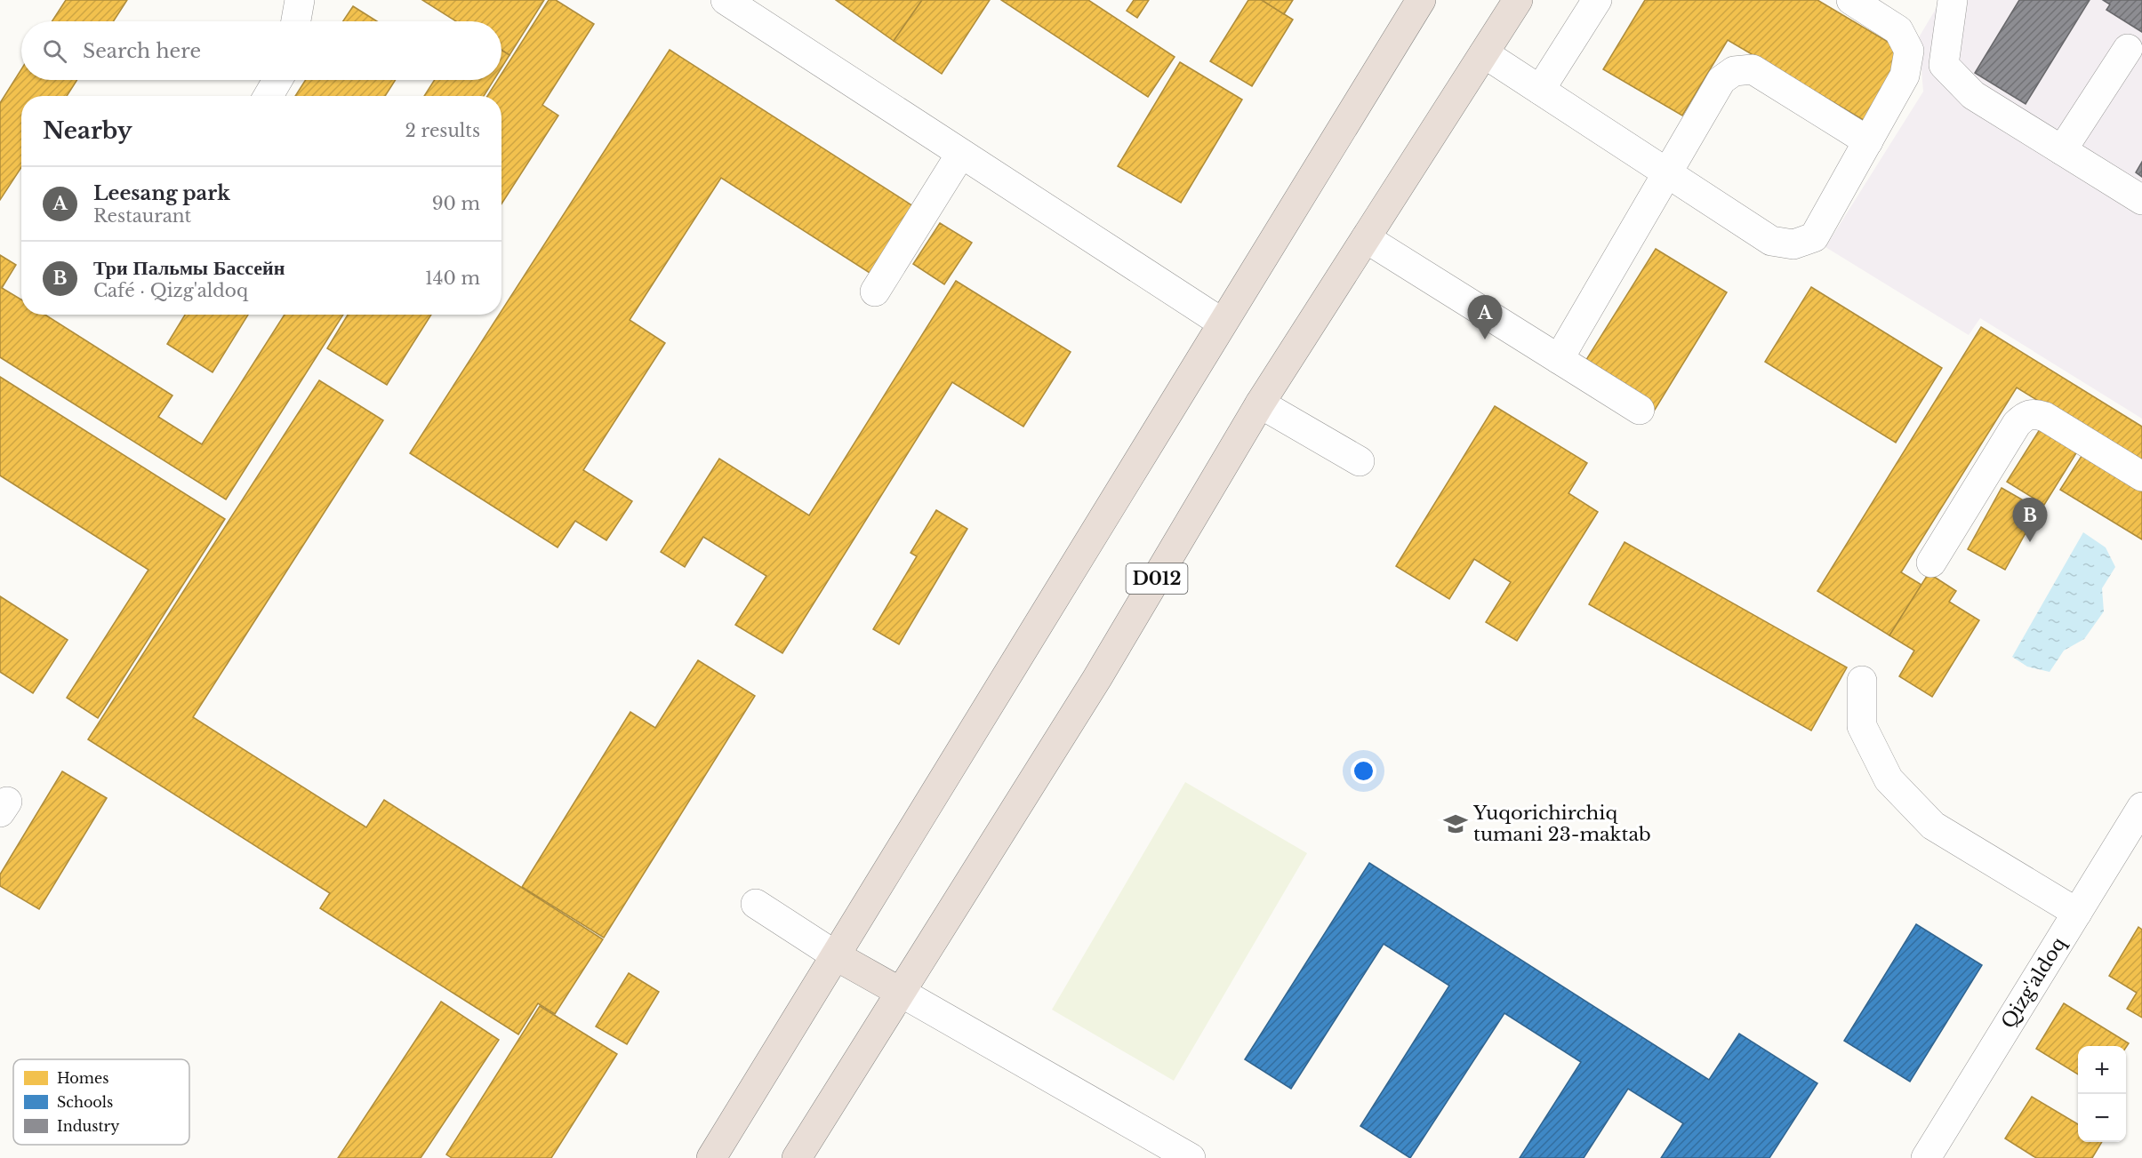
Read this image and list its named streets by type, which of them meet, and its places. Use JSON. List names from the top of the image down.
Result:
{
  "streets": {
    "highway": ["D012"],
    "street": ["Qizg'aldoq"]
  },
  "places": {
    "school or university": ["Yuqorichirchiq tumani 23-maktab"]
  },
  "legend": ["Homes", "Schools", "Industry"],
  "page": {
    "search": "Search here",
    "heading": ["Nearby", "2 results"],
    "list": [
      {
        "mark": "A",
        "name": "Leesang park",
        "note": "Restaurant",
        "value": "90 m"
      },
      {
        "mark": "B",
        "name": "Три Пальмы Бассейн",
        "note": "Café · Qizg'aldoq",
        "value": "140 m"
      }
    ],
    "pins": ["A", "B"],
    "map_buttons": ["+", "−"]
  }
}
